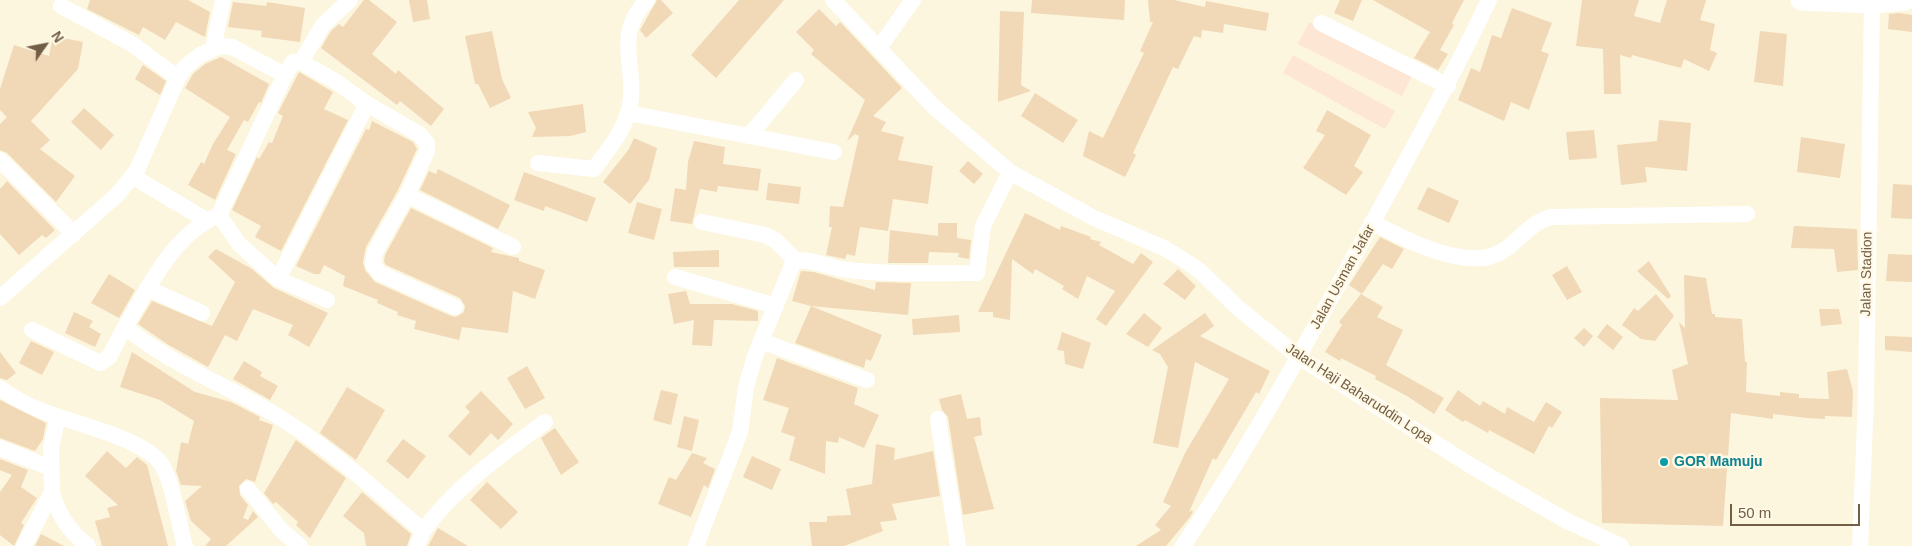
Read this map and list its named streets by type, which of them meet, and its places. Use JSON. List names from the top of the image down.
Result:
{
  "streets": {
    "street": ["Jalan Stadion", "Jalan Usman Jafar", "Jalan Haji Baharuddin Lopa"]
  },
  "crossings": [
    ["Jalan Usman Jafar", "Jalan Haji Baharuddin Lopa"]
  ],
  "places": ["GOR Mamuju"],
  "scale_bar": "50 m",
  "north": "top right"
}
